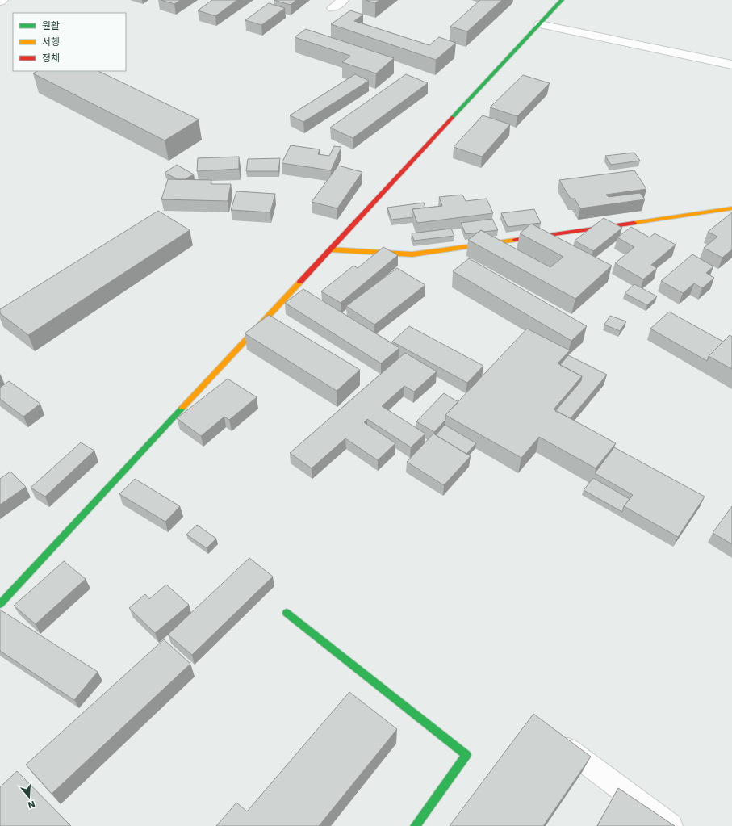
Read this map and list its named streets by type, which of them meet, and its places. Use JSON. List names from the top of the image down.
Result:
{
  "legend": ["원활", "서행", "정체"],
  "north": "bottom"
}
